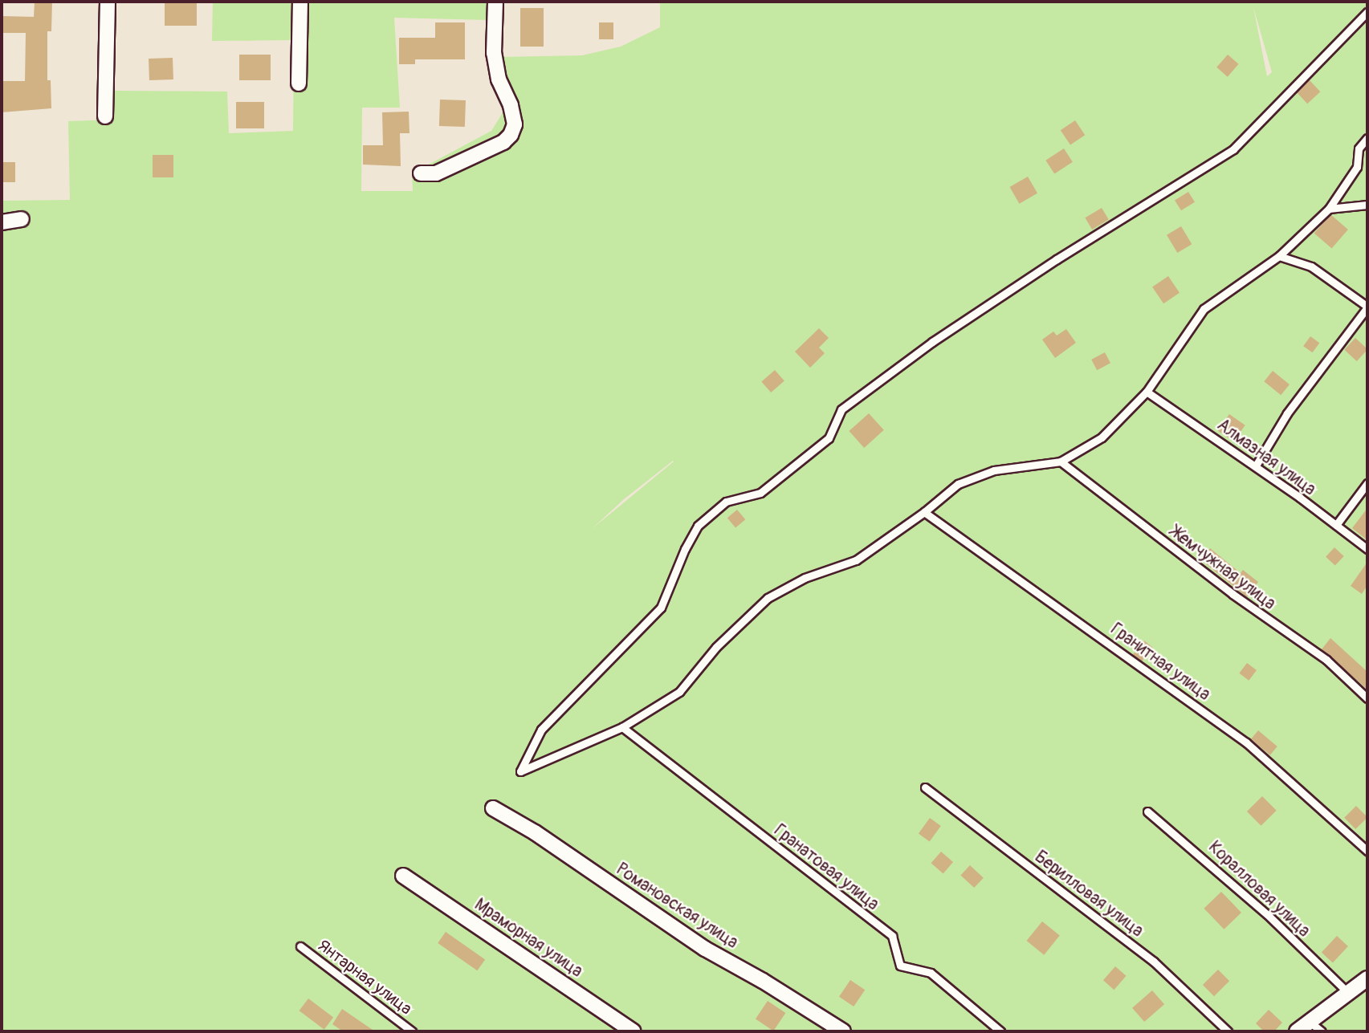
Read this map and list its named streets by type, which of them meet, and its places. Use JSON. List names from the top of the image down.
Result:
{
  "streets": {
    "street": ["Романовская улица", "Мраморная улица"],
    "lane": [
      "Алмазная улица",
      "Жемчужная улица",
      "Гранитная улица",
      "Гранатовая улица",
      "Коралловая улица",
      "Берилловая улица",
      "Янтарная улица"
    ]
  }
}
